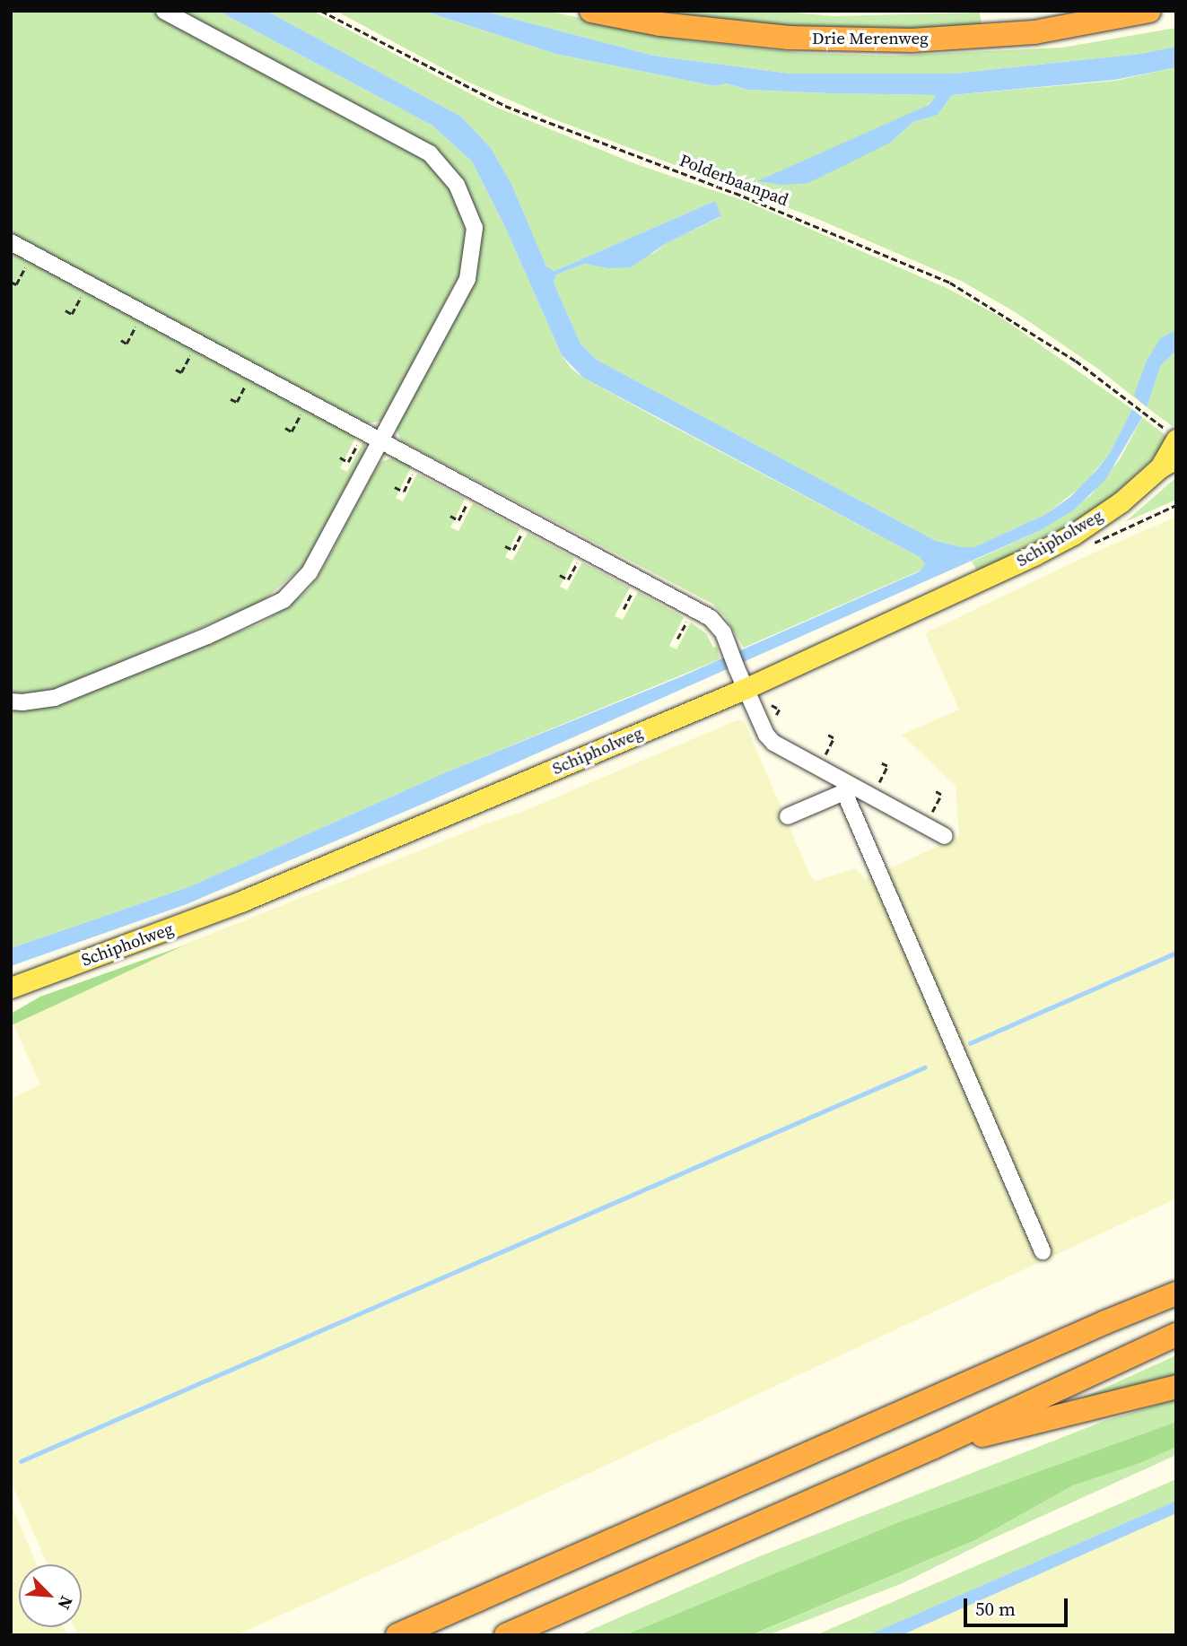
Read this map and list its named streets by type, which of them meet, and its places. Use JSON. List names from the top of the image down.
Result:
{
  "streets": {
    "highway": ["Drie Merenweg"],
    "main road": ["Schipholweg"],
    "path": ["Polderbaanpad"]
  },
  "crossings": [
    ["Polderbaanpad", "Schipholweg"]
  ],
  "scale_bar": "50 m",
  "north": "bottom right"
}
